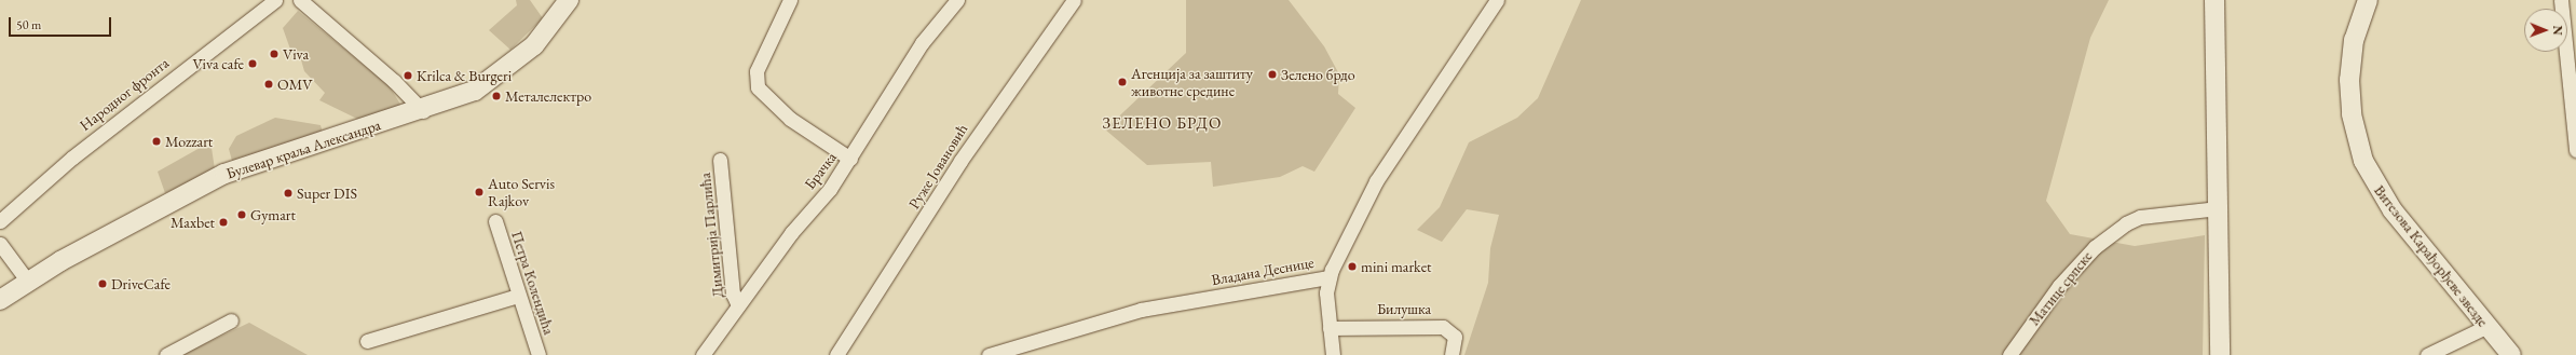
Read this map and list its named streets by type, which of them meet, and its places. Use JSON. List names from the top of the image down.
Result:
{
  "streets": {
    "main road": ["Булевар краља Александра", "Витезова Карађорђеве звезде"],
    "street": [
      "Народног фронта",
      "Руже Јовановић",
      "Брачка",
      "Димитрија Парлића",
      "Владана Деснице",
      "Петра Колендића",
      "Матице српске",
      "Билушка"
    ]
  },
  "crossings": [
    ["Брачка", "Димитрија Парлића"]
  ],
  "districts": ["ЗЕЛЕНО БРДО"],
  "places": [
    "Viva",
    "Viva cafe",
    "Зелено брдо",
    "Krilca & Burgeri",
    "Агенција за заштиту животне средине",
    "OMV",
    "Металелектро",
    "Mozzart",
    "Auto Servis Rajkov",
    "Super DIS",
    "Gymart",
    "Maxbet",
    "mini market",
    "DriveCafe"
  ],
  "scale_bar": "50 m",
  "north": "right"
}
